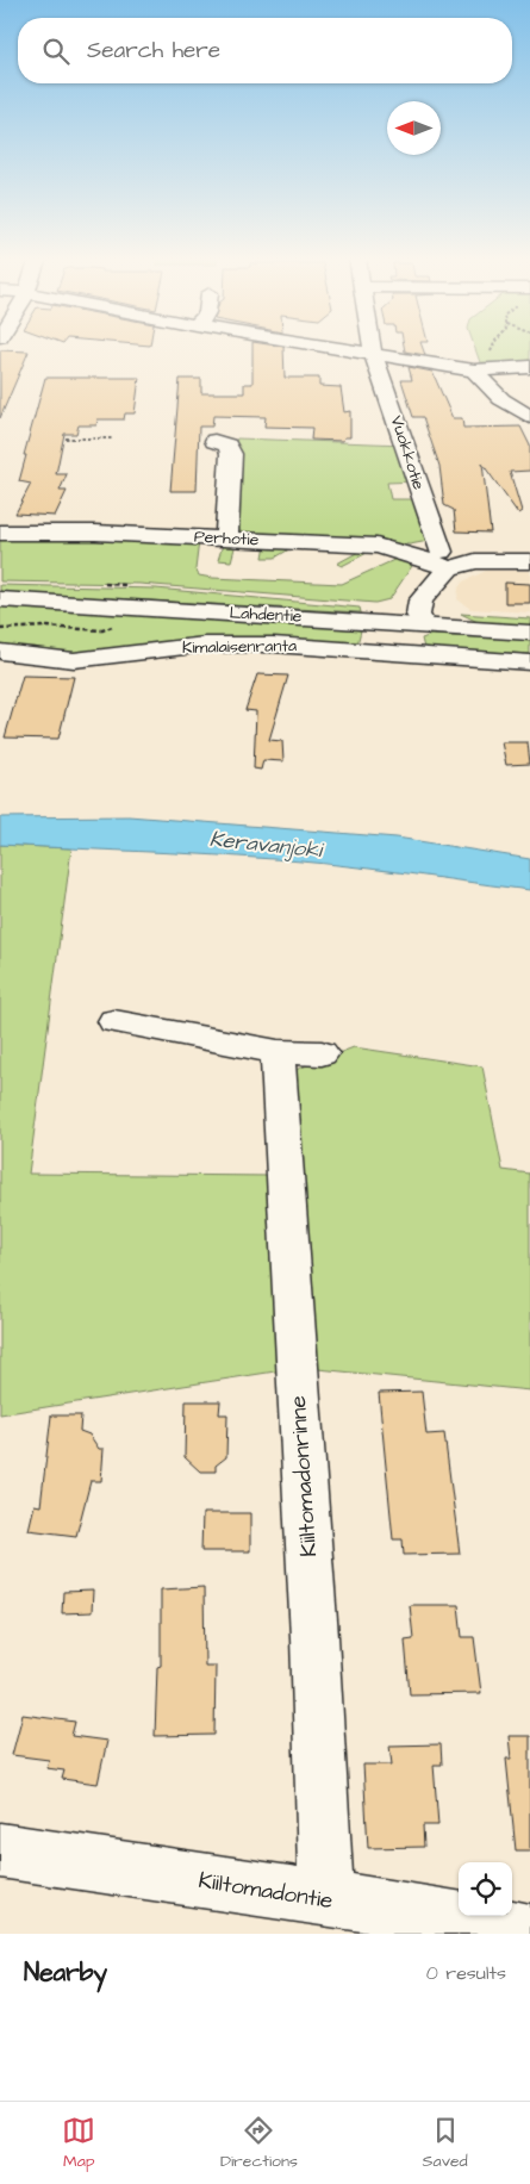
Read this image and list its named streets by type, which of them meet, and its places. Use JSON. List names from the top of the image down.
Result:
{
  "streets": {
    "street": [
      "Vuokkotie",
      "Perhotie",
      "Lahdentie",
      "Kimalaisenranta",
      "Kiiltomadonrinne",
      "Kiiltomadontie"
    ]
  },
  "crossings": [
    ["Vuokkotie", "Perhotie"],
    ["Kiiltomadonrinne", "Kiiltomadontie"]
  ],
  "water": ["Keravanjoki"],
  "north": "left",
  "page": {
    "search": "Search here",
    "heading": ["Nearby", "0 results"],
    "nav": ["Map", "Directions", "Saved"]
  }
}
